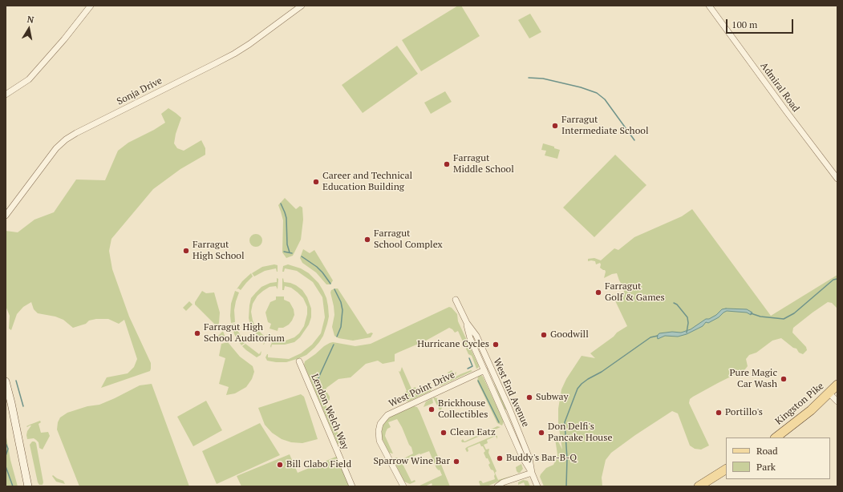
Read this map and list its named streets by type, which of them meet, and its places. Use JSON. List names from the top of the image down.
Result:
{
  "streets": {
    "main road": ["Kingston Pike"],
    "street": [
      "Admiral Road",
      "Sonja Drive",
      "West Point Drive",
      "West End Avenue",
      "Lendon Welch Way"
    ]
  },
  "crossings": [
    ["West Point Drive", "West End Avenue"]
  ],
  "places": [
    "Farragut Intermediate School",
    "Farragut Middle School",
    "Career and Technical Education Building",
    "Farragut School Complex",
    "Farragut High School",
    "Farragut Golf & Games",
    "Farragut High School Auditorium",
    "Goodwill",
    "Hurricane Cycles",
    "Pure Magic Car Wash",
    "Subway",
    "Brickhouse Collectibles",
    "Portillo's",
    "Clean Eatz",
    "Don Delfi's Pancake House",
    "Buddy's Bar-B-Q",
    "Sparrow Wine Bar",
    "Bill Clabo Field"
  ],
  "legend": ["Road", "Park"],
  "scale_bar": "100 m",
  "north": "top"
}
